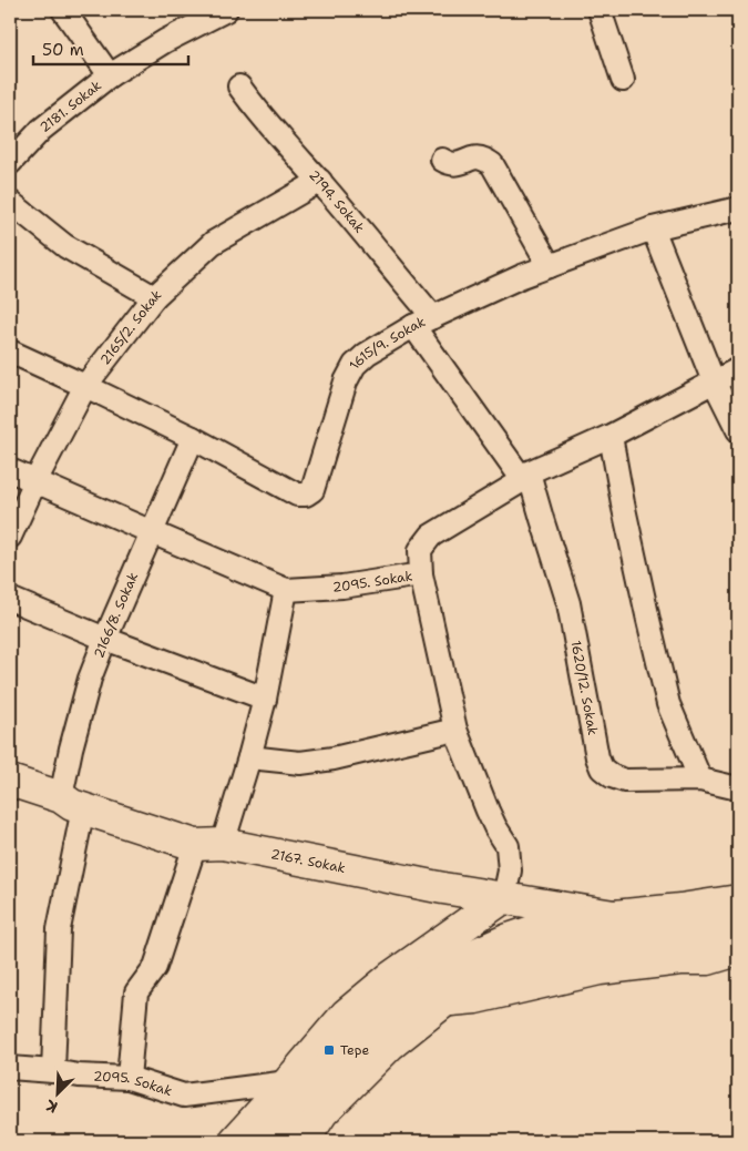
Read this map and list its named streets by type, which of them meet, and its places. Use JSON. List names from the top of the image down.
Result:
{
  "streets": {
    "main road": ["2167. Sokak"],
    "street": [
      "2181. Sokak",
      "2194. Sokak",
      "2165/2. Sokak",
      "1615/9. Sokak",
      "2095. Sokak",
      "2166/8. Sokak",
      "1620/12. Sokak"
    ]
  },
  "crossings": [
    ["2194. Sokak", "2165/2. Sokak"],
    ["2194. Sokak", "1615/9. Sokak"],
    ["2194. Sokak", "1620/12. Sokak"],
    ["2165/2. Sokak", "1615/9. Sokak"],
    ["2165/2. Sokak", "2095. Sokak"],
    ["1615/9. Sokak", "2166/8. Sokak"],
    ["2095. Sokak", "2166/8. Sokak"],
    ["2095. Sokak", "2167. Sokak"],
    ["2166/8. Sokak", "2167. Sokak"]
  ],
  "places": {
    "transit": ["Tepe"]
  },
  "scale_bar": "50 m",
  "north": "bottom left"
}
